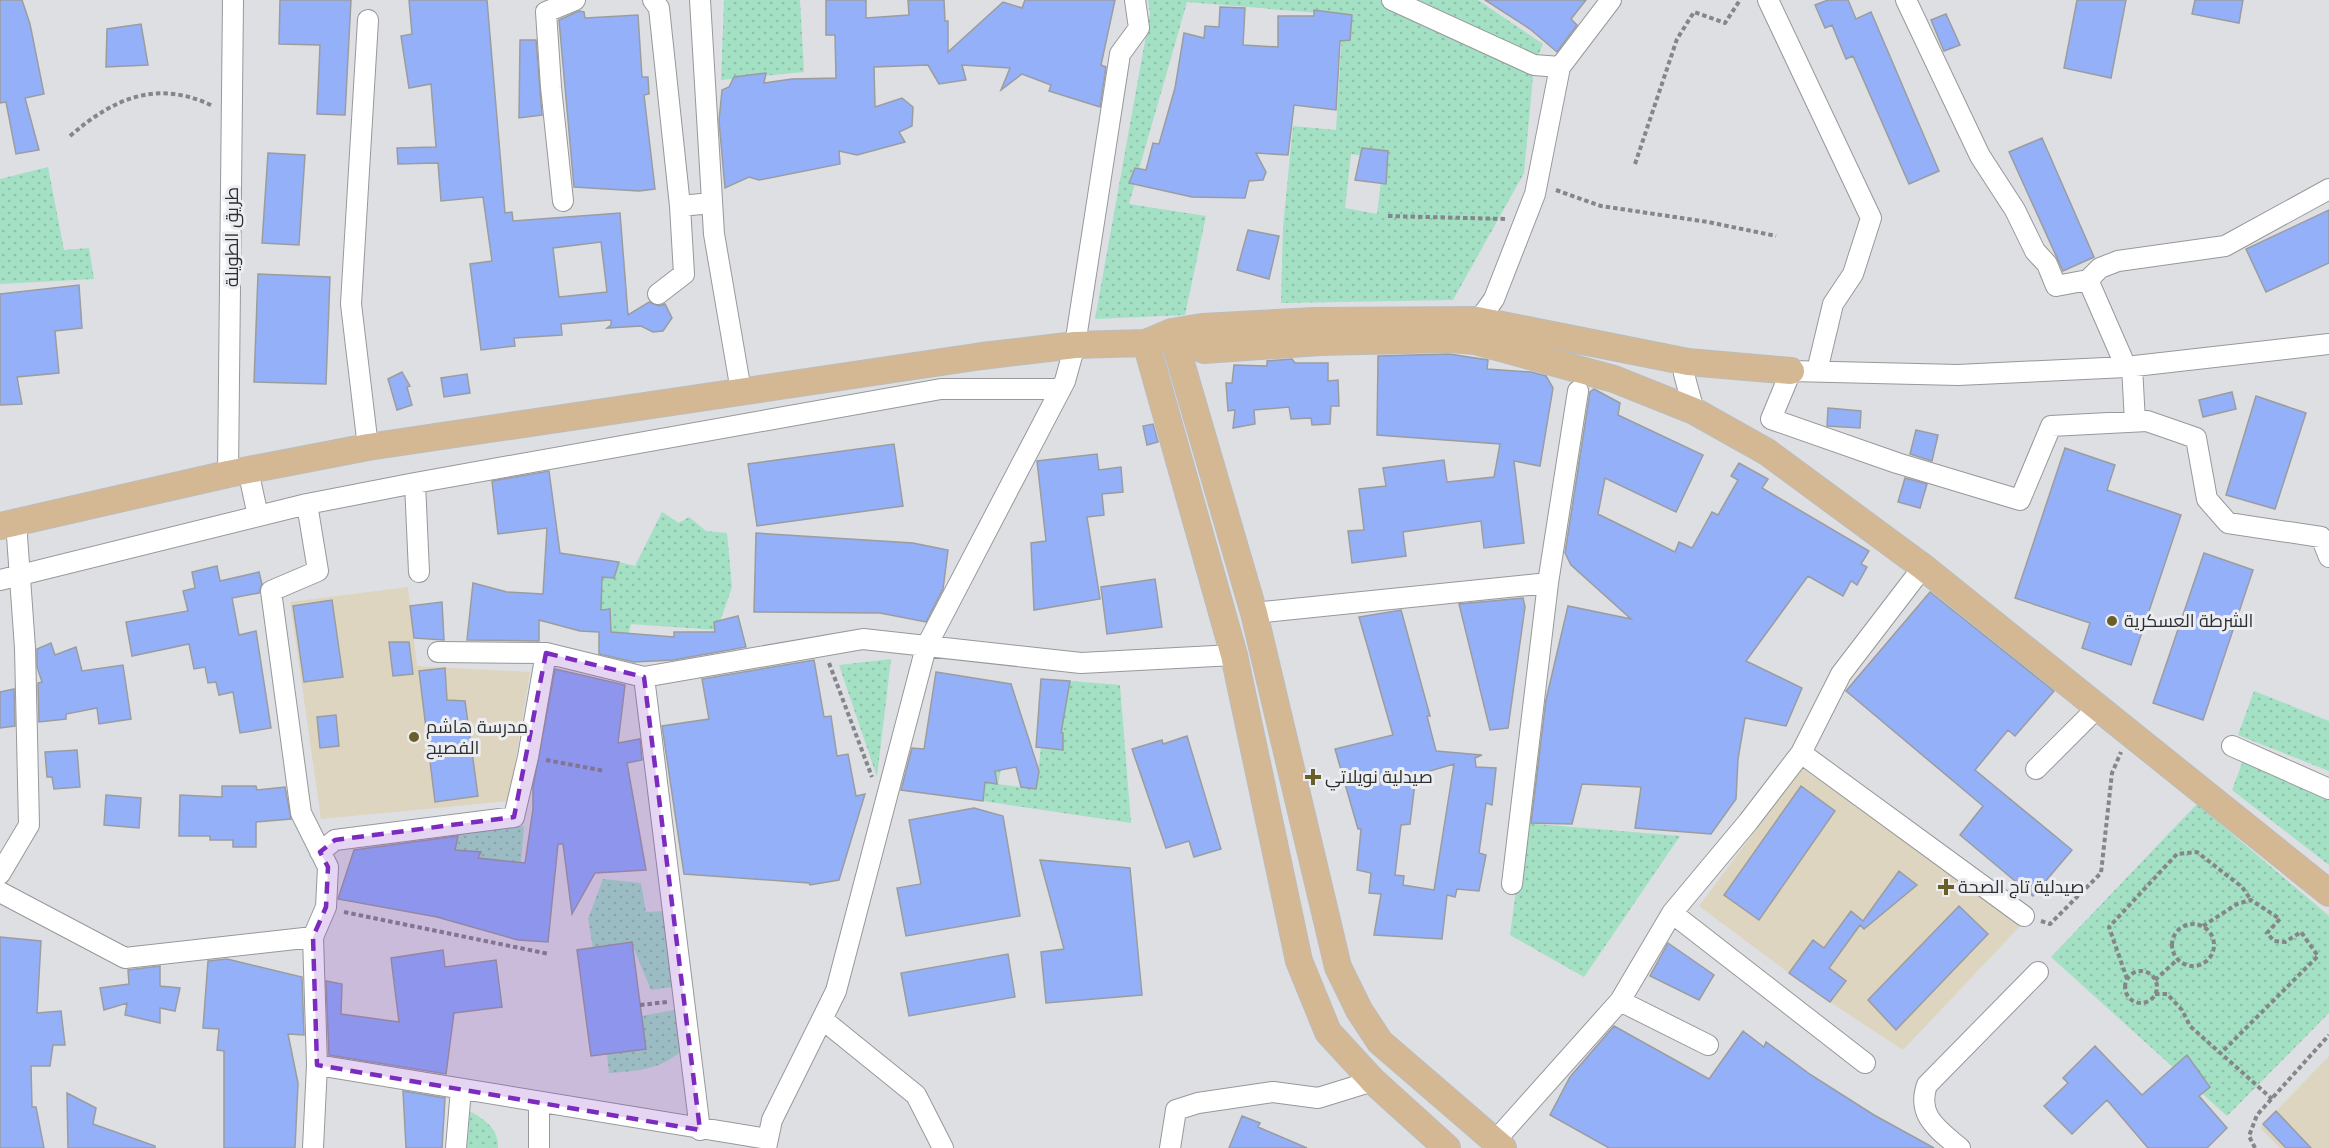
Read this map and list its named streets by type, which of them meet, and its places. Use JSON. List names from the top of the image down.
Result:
{
  "streets": {
    "street": ["طريق الطويلة"]
  },
  "places": {
    "other": ["الشرطة العسكرية", "مدرسة هاشم الفصيح"],
    "health": ["صيدلية نويلاتي", "صيدلية تاج الصحة"]
  }
}
